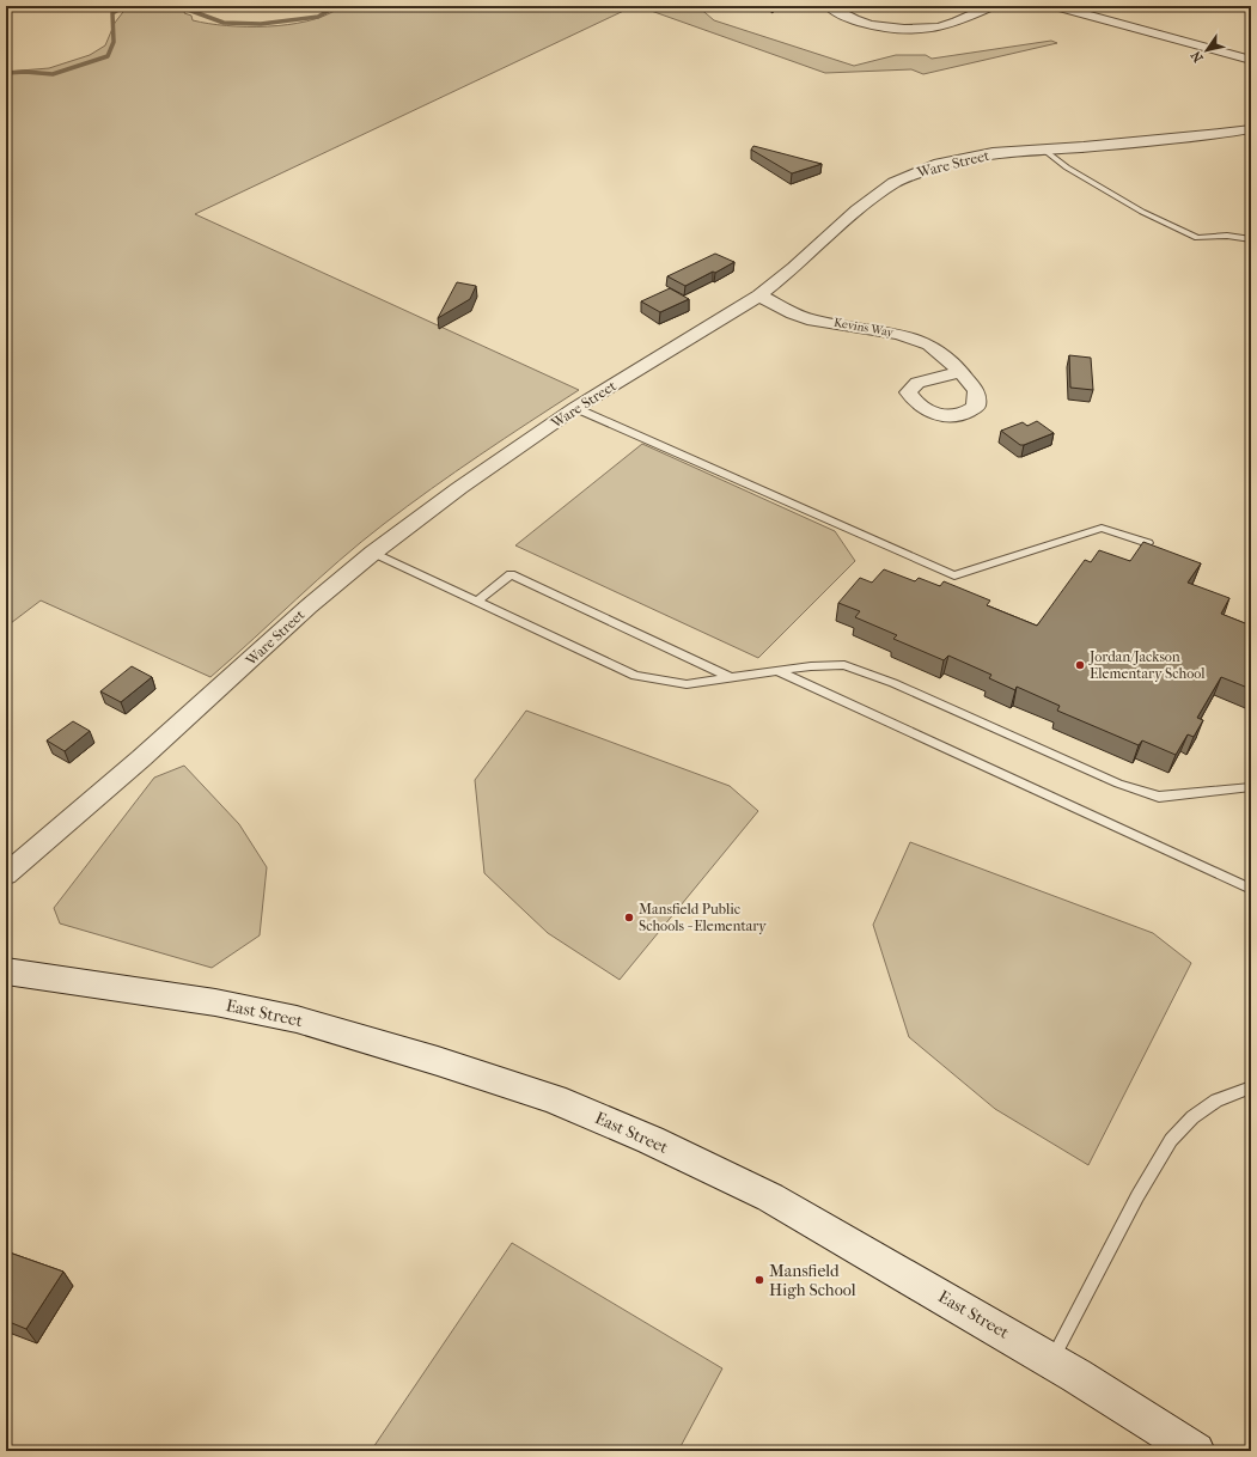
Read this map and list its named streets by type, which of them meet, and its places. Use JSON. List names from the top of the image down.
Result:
{
  "streets": {
    "main road": ["East Street"],
    "street": ["Ware Street", "Kevins Way"]
  },
  "crossings": [
    ["Ware Street", "Kevins Way"]
  ],
  "places": ["Jordan/Jackson Elementary School", "Mansfield Public Schools - Elementary", "Mansfield High School"],
  "north": "bottom left"
}
